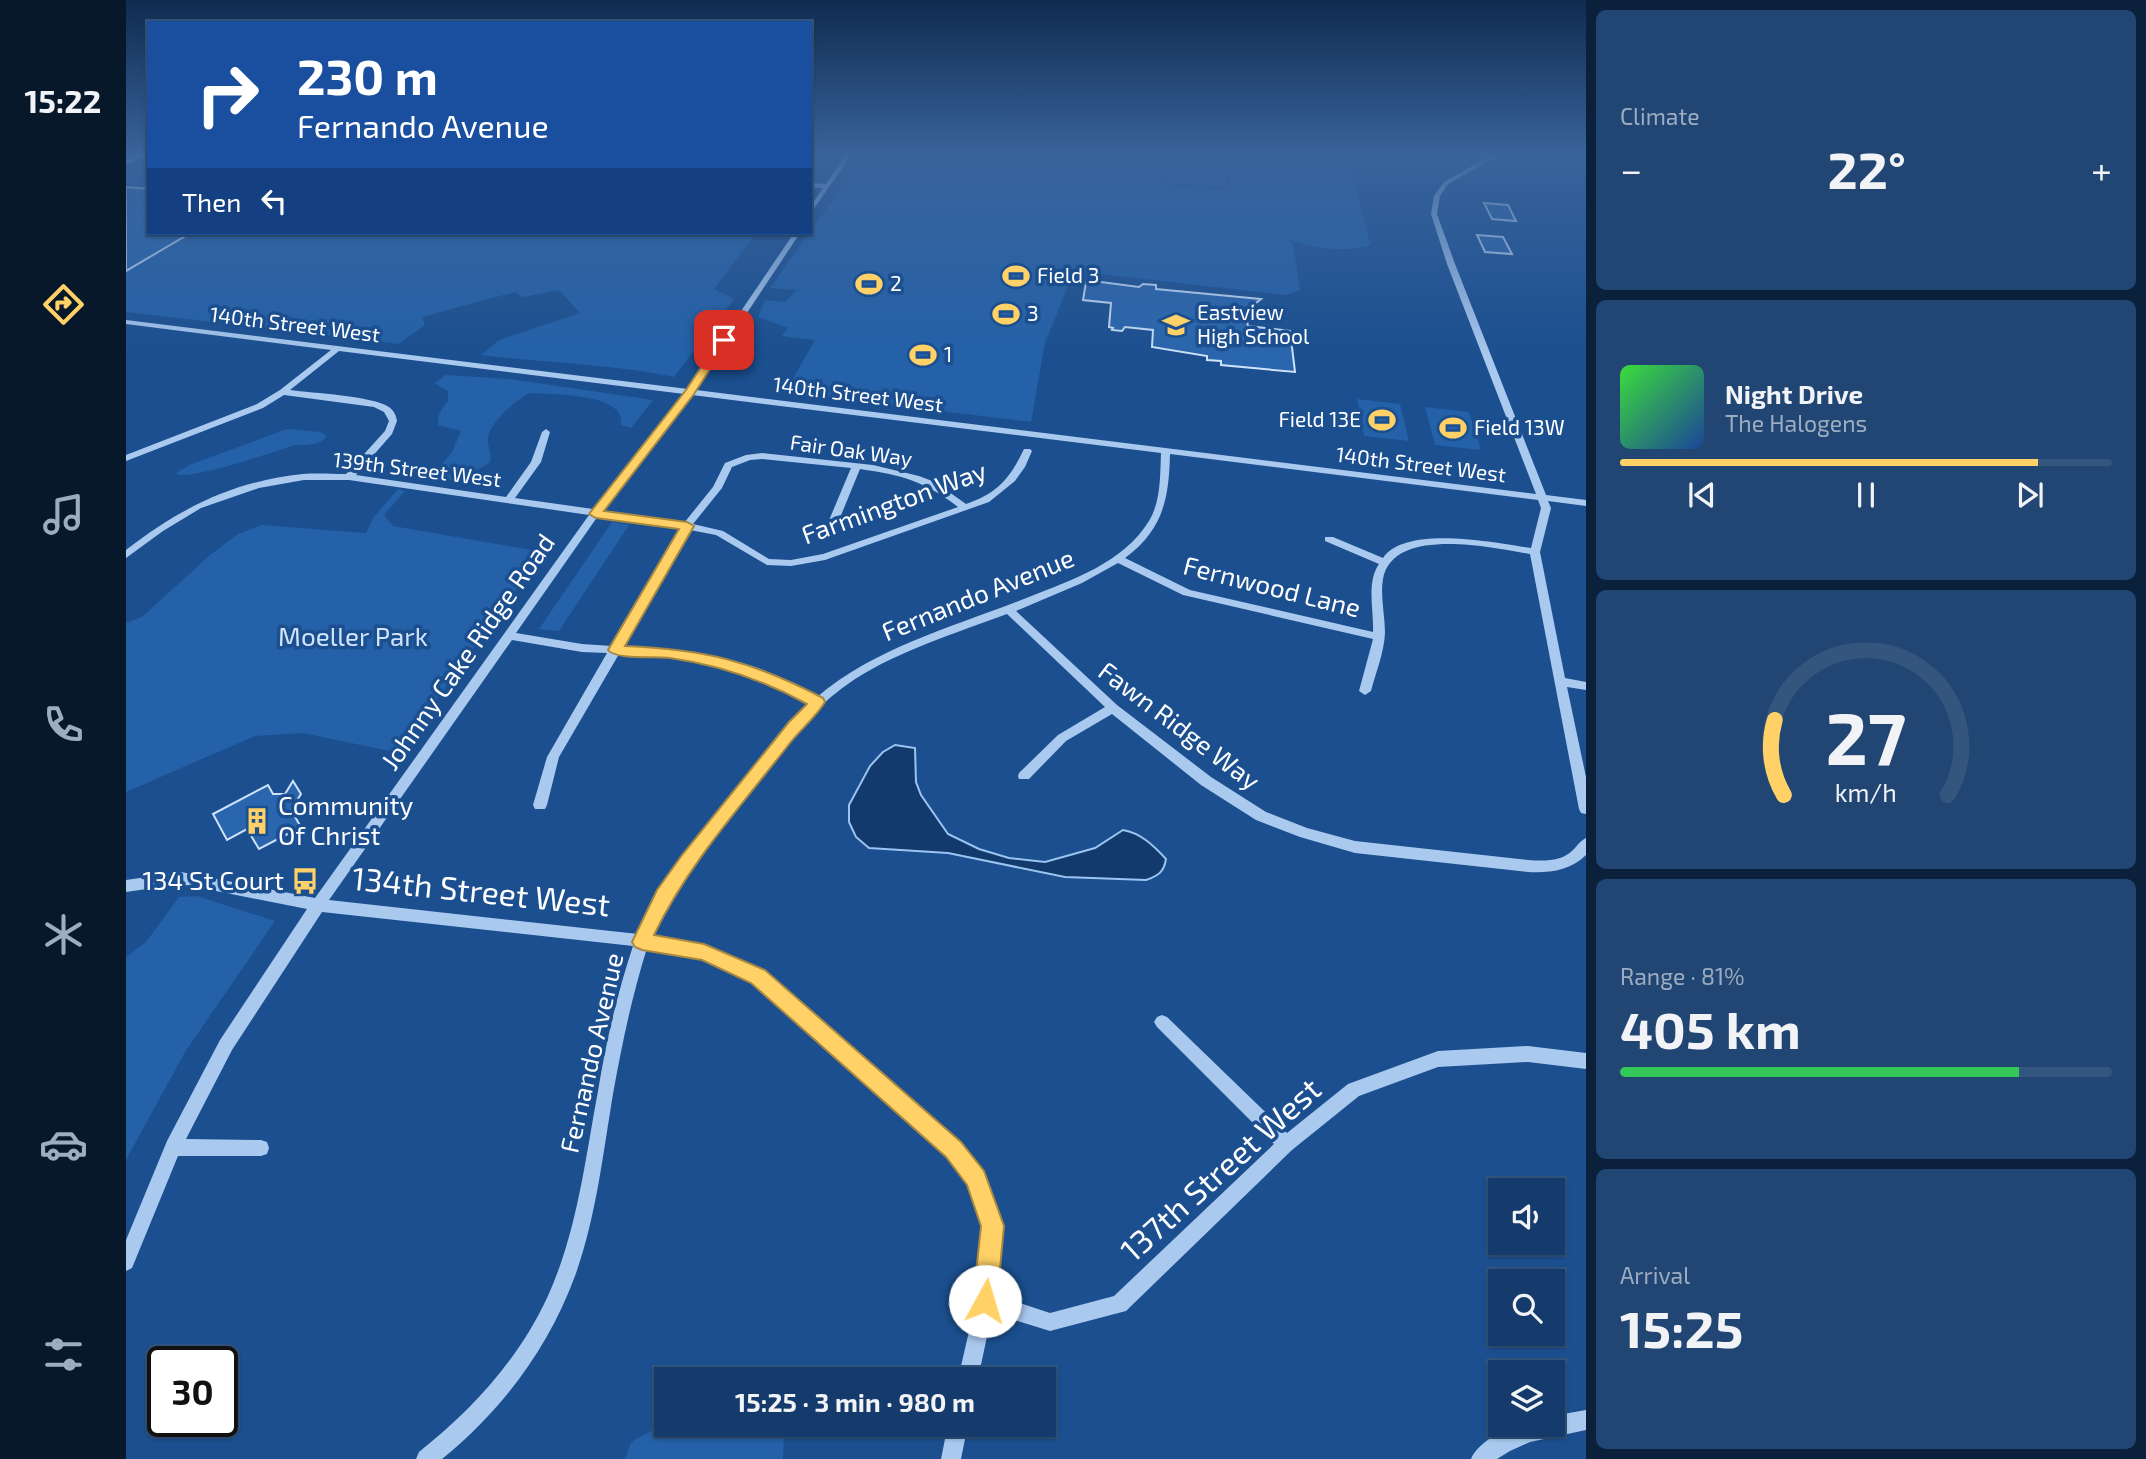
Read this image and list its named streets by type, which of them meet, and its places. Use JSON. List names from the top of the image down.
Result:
{
  "streets": {
    "street": [
      "140th Street West",
      "Fair Oak Way",
      "139th Street West",
      "Farmington Way",
      "Fernwood Lane",
      "Fernando Avenue",
      "Johnny Cake Ridge Road",
      "Fawn Ridge Way",
      "134th Street West",
      "137th Street West"
    ]
  },
  "crossings": [
    ["140th Street West", "Fernando Avenue"],
    ["140th Street West", "Johnny Cake Ridge Road"],
    ["Fair Oak Way", "Farmington Way"],
    ["139th Street West", "Farmington Way"],
    ["139th Street West", "Johnny Cake Ridge Road"],
    ["Farmington Way", "Johnny Cake Ridge Road"],
    ["Fernwood Lane", "Fernando Avenue"],
    ["Fernando Avenue", "Fawn Ridge Way"],
    ["Fernando Avenue", "134th Street West"],
    ["Johnny Cake Ridge Road", "134th Street West"],
    ["134th Street West", "137th Street West"]
  ],
  "parks": ["Moeller Park"],
  "places": {
    "sports": [
      "Field 3",
      "2",
      "3",
      "1",
      "Field 13E",
      "Field 13W"
    ],
    "school or university": ["Eastview High School"],
    "building": ["Community Of Christ"],
    "bus stop": ["134 St Court"]
  },
  "page": {
    "tabs": "15:22",
    "tile": [
      "Climate",
      ["Range · 81%", "405 km"],
      ["Arrival", "15:25"]
    ],
    "turn": ["230 m", "Fernando Avenue"],
    "heat": ["−", "22°", "+"],
    "then": "Then",
    "song": ["Night Drive", "The Halogens"],
    "limit": "30",
    "trip": "15:25 · 3 min · 980 m",
    "gauge": ["27", "km/h"]
  }
}
